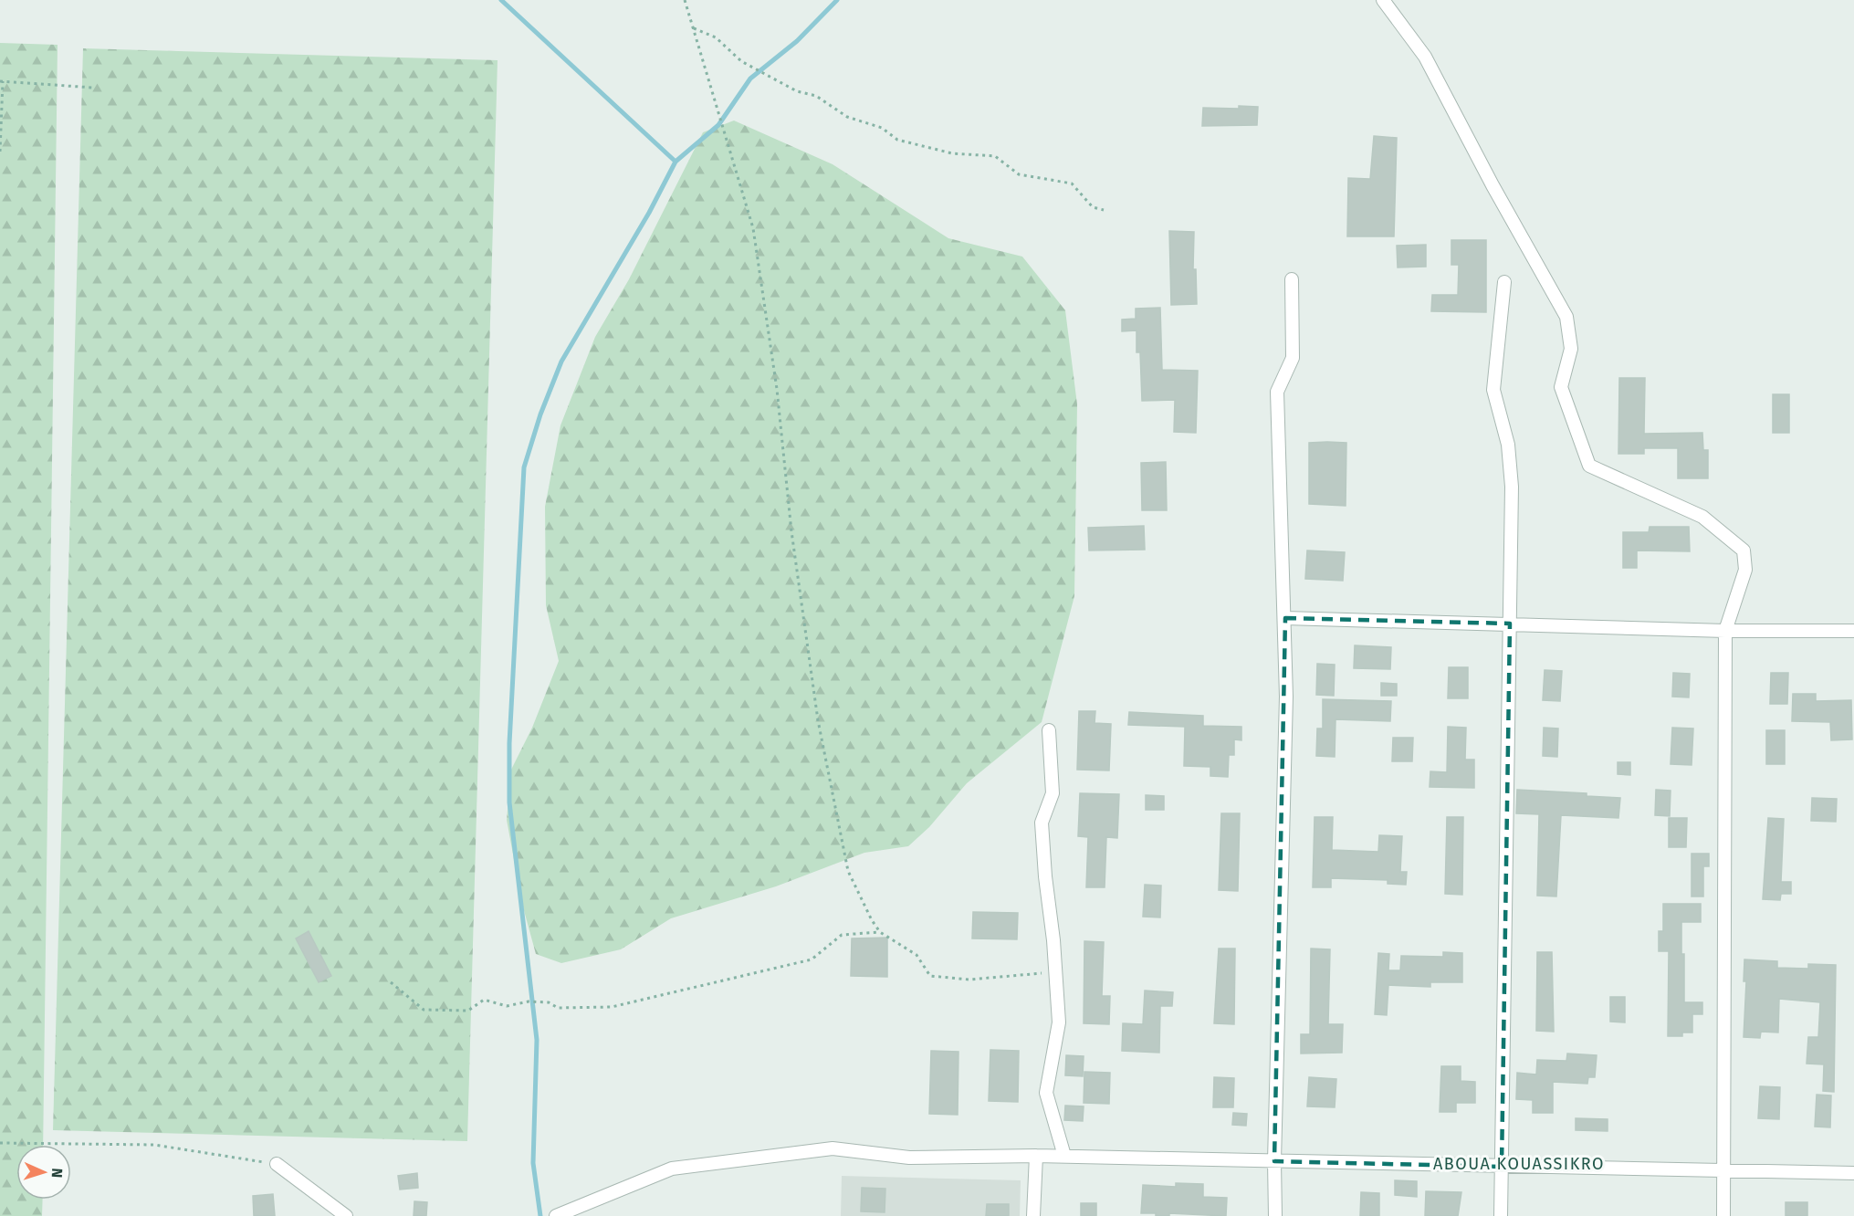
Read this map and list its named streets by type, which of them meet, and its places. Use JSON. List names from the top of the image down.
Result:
{
  "districts": ["ABOUA KOUASSIKRO"],
  "north": "right"
}
